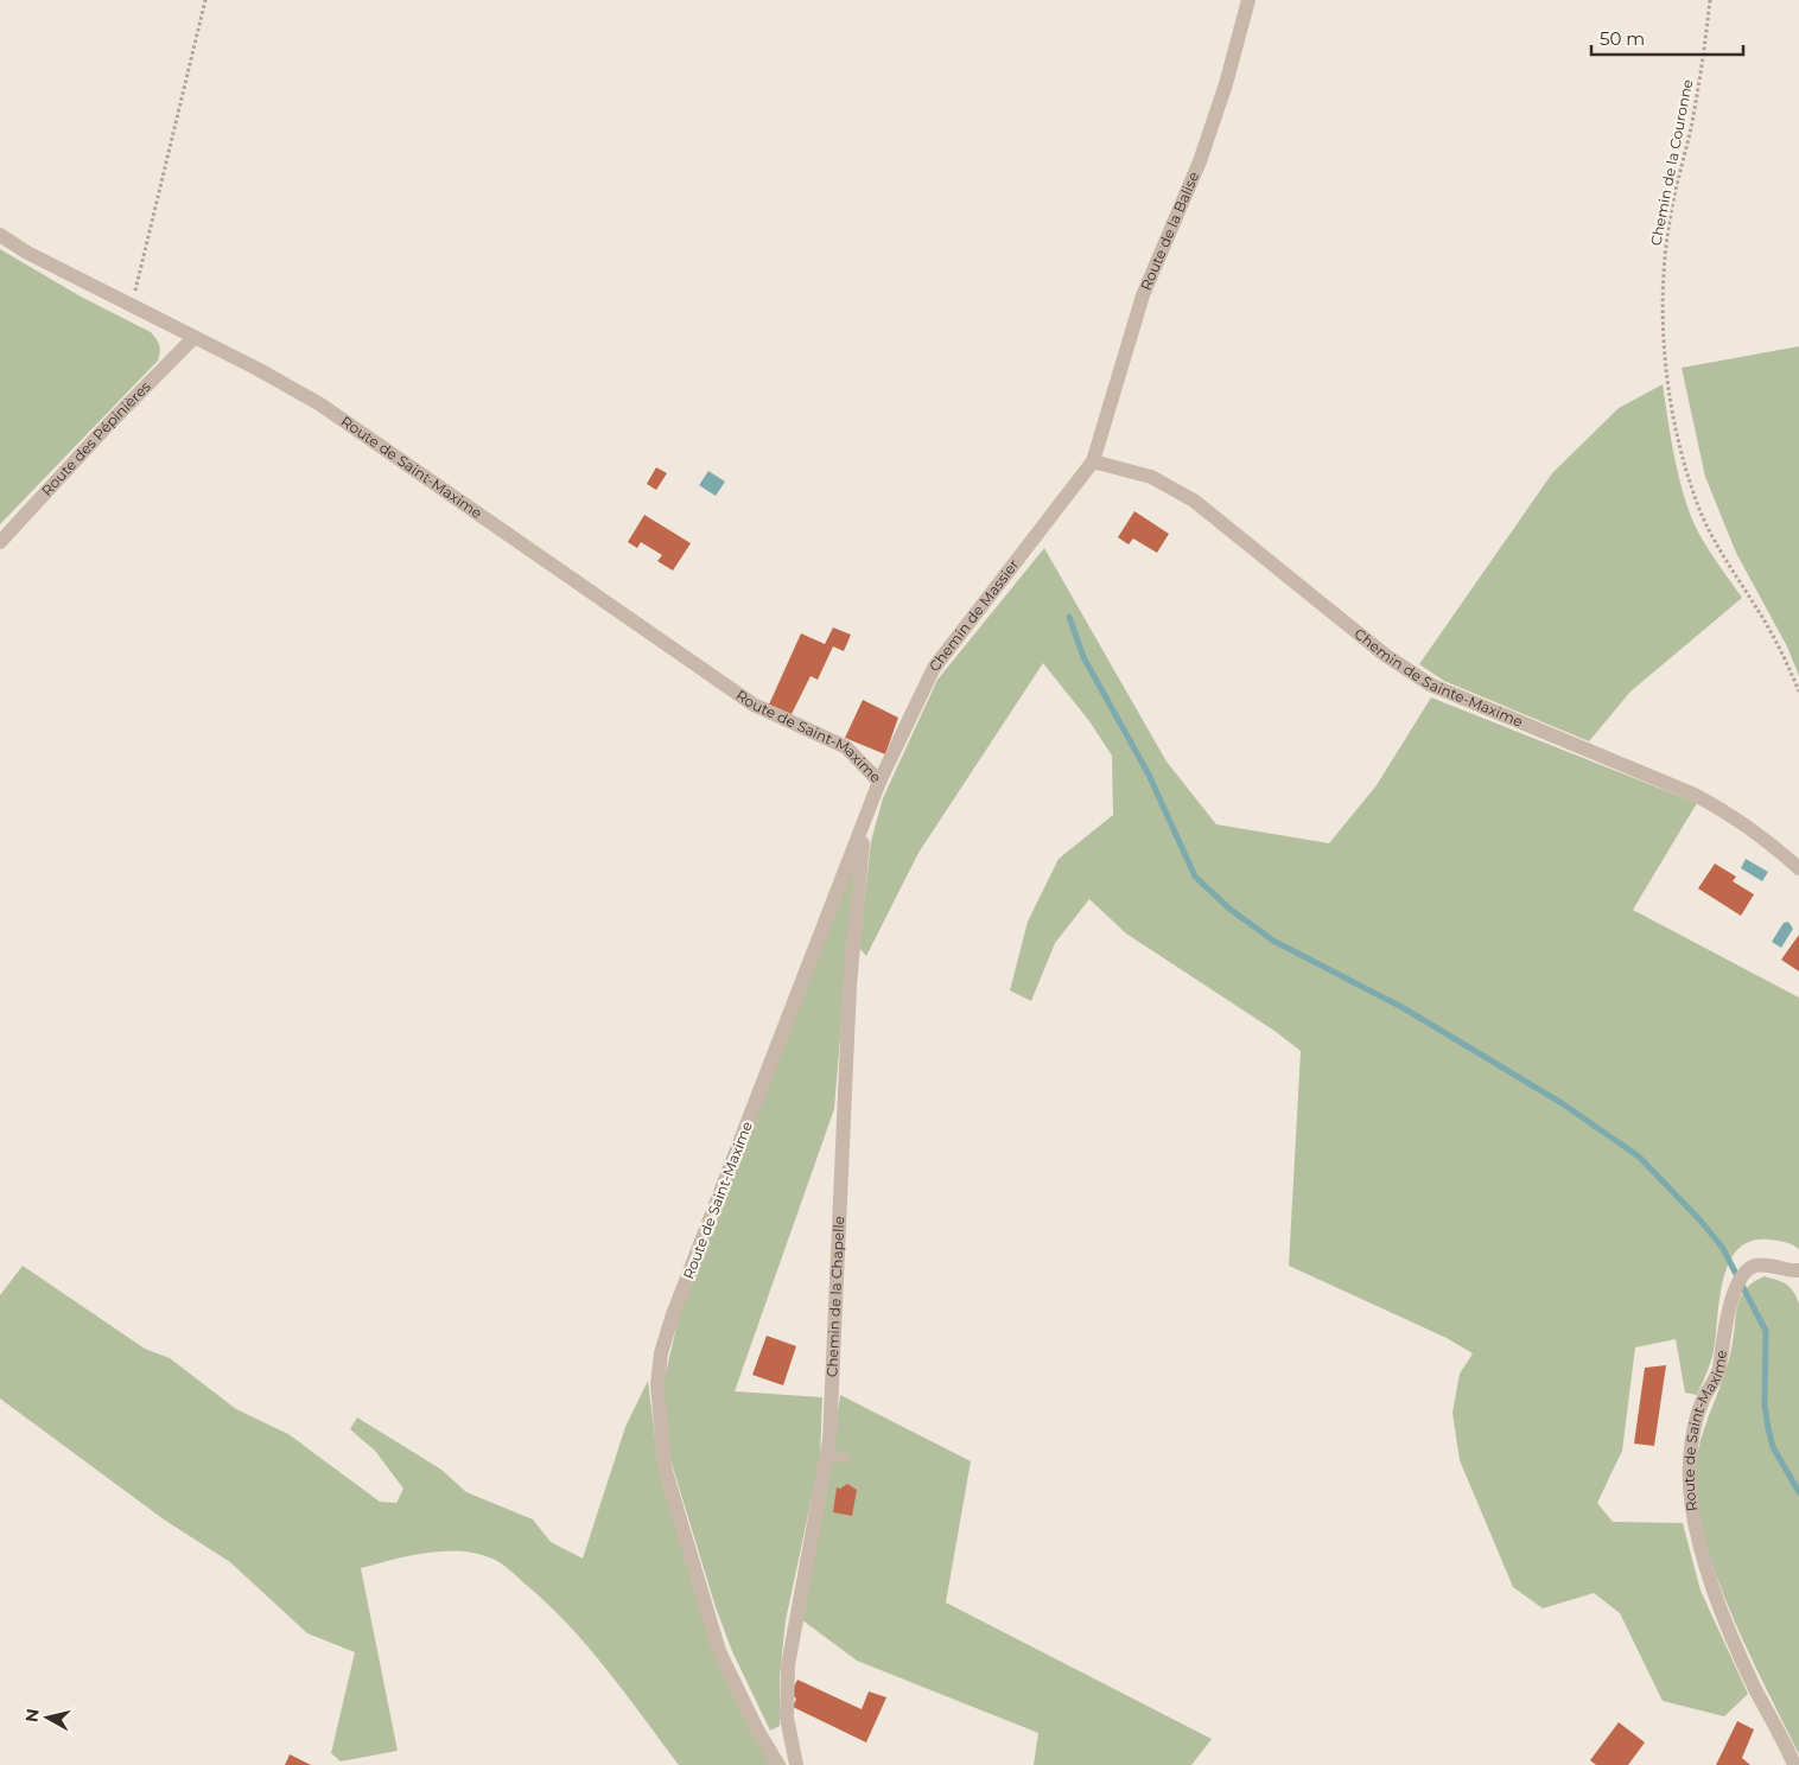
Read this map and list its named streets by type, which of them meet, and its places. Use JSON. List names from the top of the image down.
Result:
{
  "streets": {
    "street": [
      "Route de la Balise",
      "Route des Pépinières",
      "Route de Saint-Maxime",
      "Chemin de Massier",
      "Chemin de Sainte-Maxime",
      "Chemin de la Chapelle"
    ],
    "path": ["Chemin de la Couronne"]
  },
  "crossings": [
    ["Route de la Balise", "Chemin de Massier"],
    ["Route de la Balise", "Chemin de Sainte-Maxime"],
    ["Route des Pépinières", "Route de Saint-Maxime"],
    ["Route de Saint-Maxime", "Chemin de Massier"],
    ["Route de Saint-Maxime", "Chemin de la Chapelle"],
    ["Chemin de Massier", "Chemin de Sainte-Maxime"]
  ],
  "scale_bar": "50 m",
  "north": "left"
}
